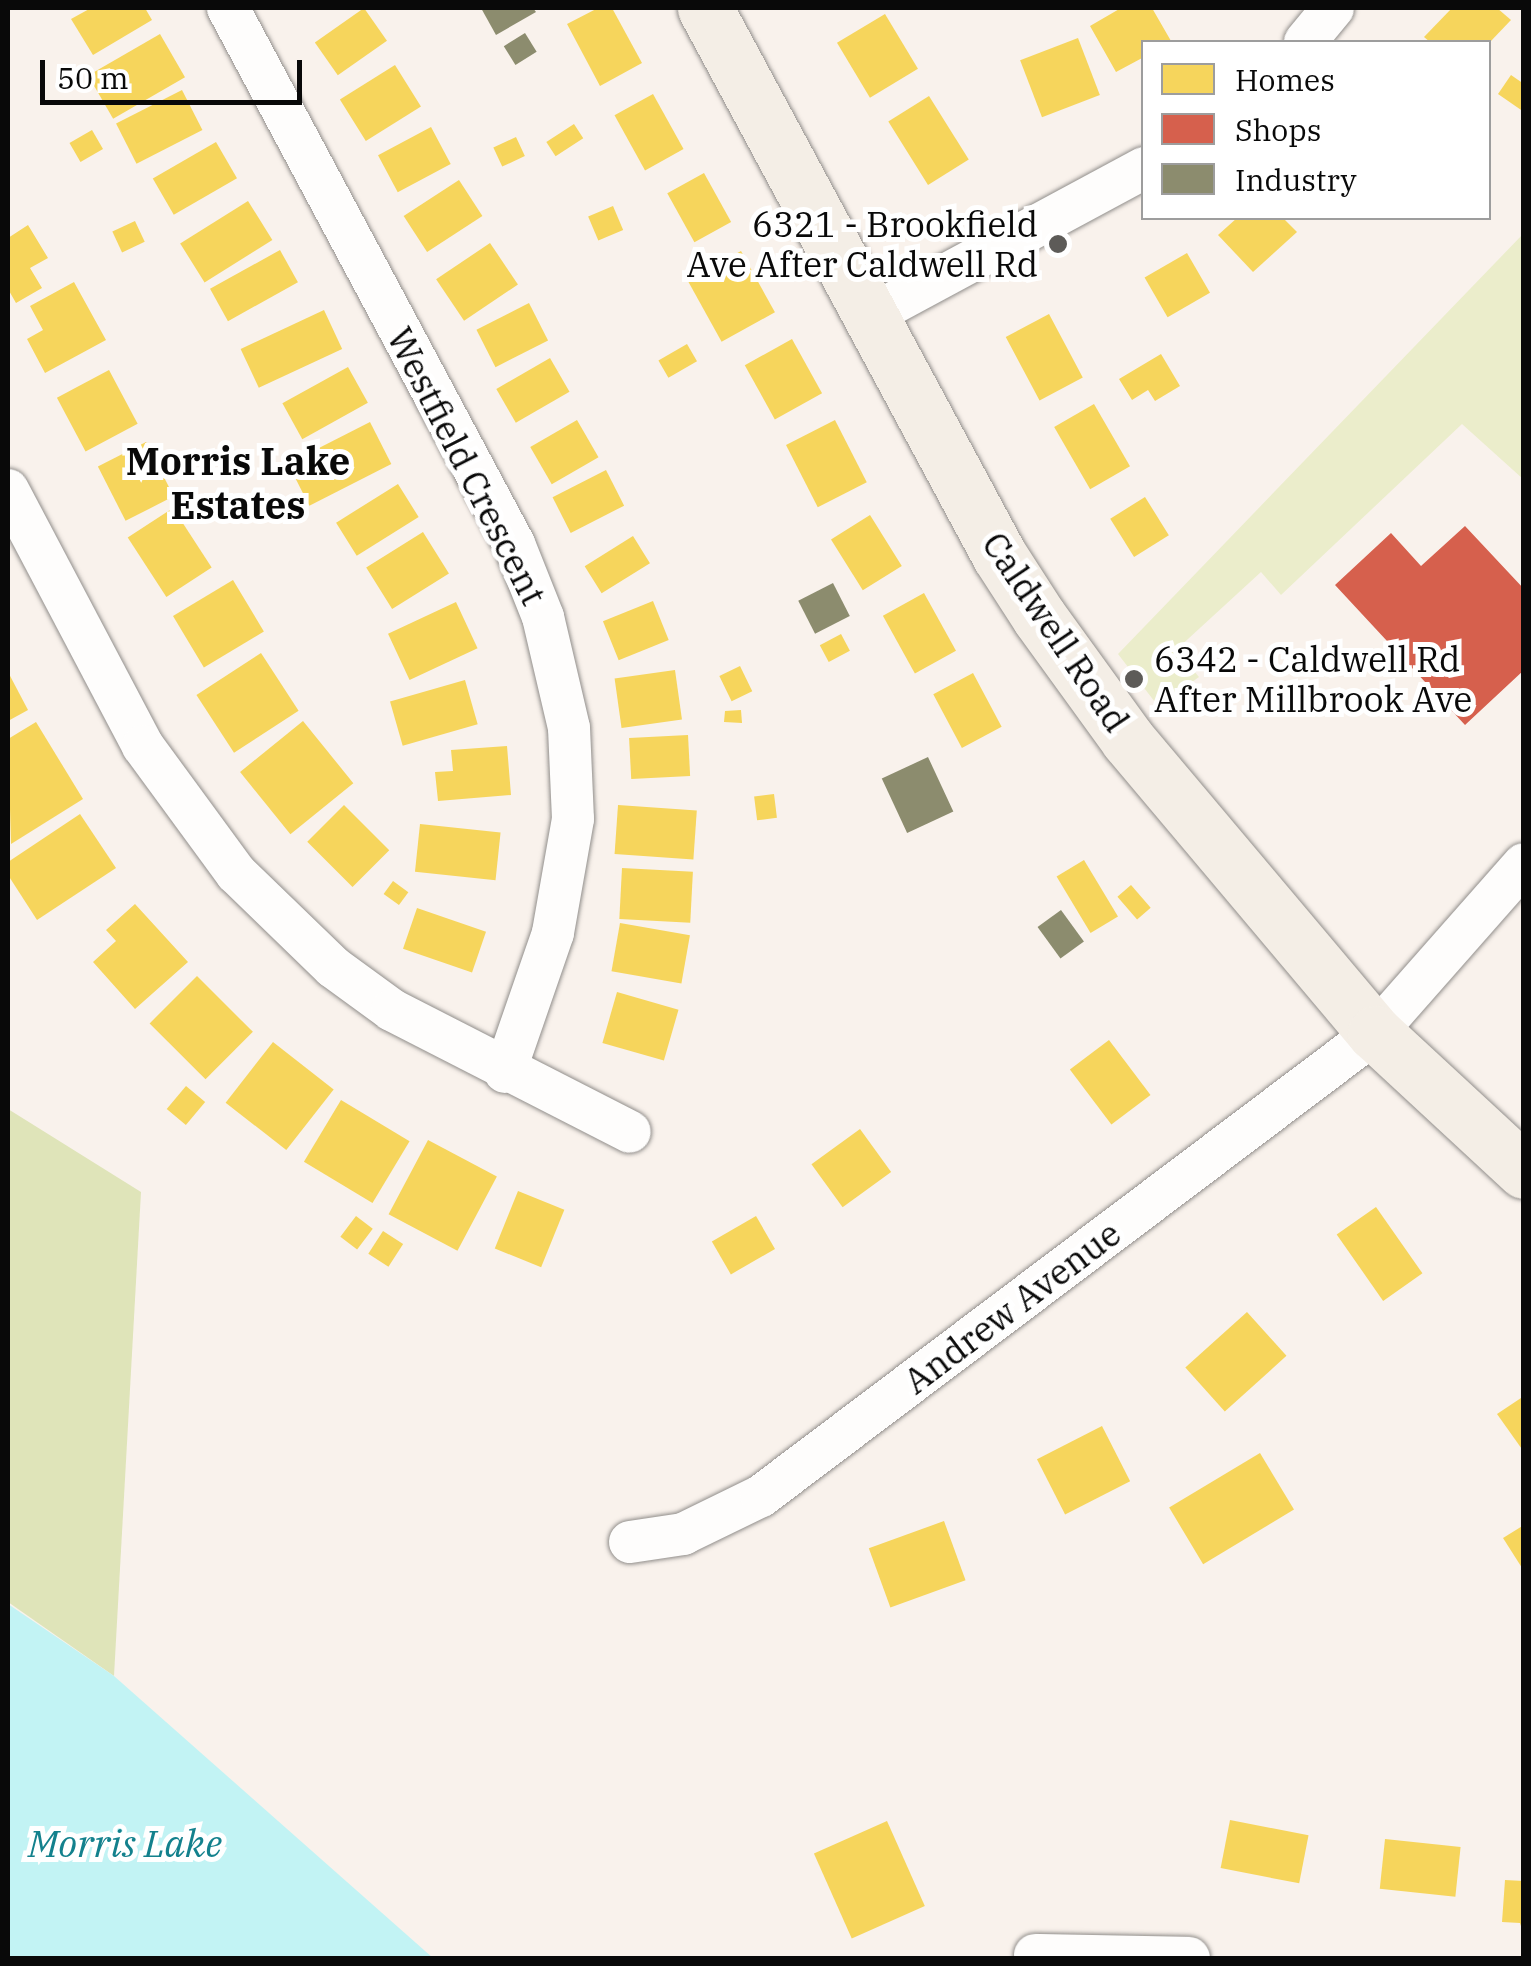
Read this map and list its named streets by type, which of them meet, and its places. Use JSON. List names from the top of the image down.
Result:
{
  "streets": {
    "street": ["Westfield Crescent", "Caldwell Road", "Andrew Avenue"]
  },
  "crossings": [
    ["Caldwell Road", "Andrew Avenue"]
  ],
  "districts": ["Morris Lake Estates"],
  "water": ["Morris Lake"],
  "places": ["6321 - Brookfield Ave After Caldwell Rd", "6342 - Caldwell Rd After Millbrook Ave"],
  "legend": ["Homes", "Shops", "Industry"],
  "scale_bar": "50 m"
}
